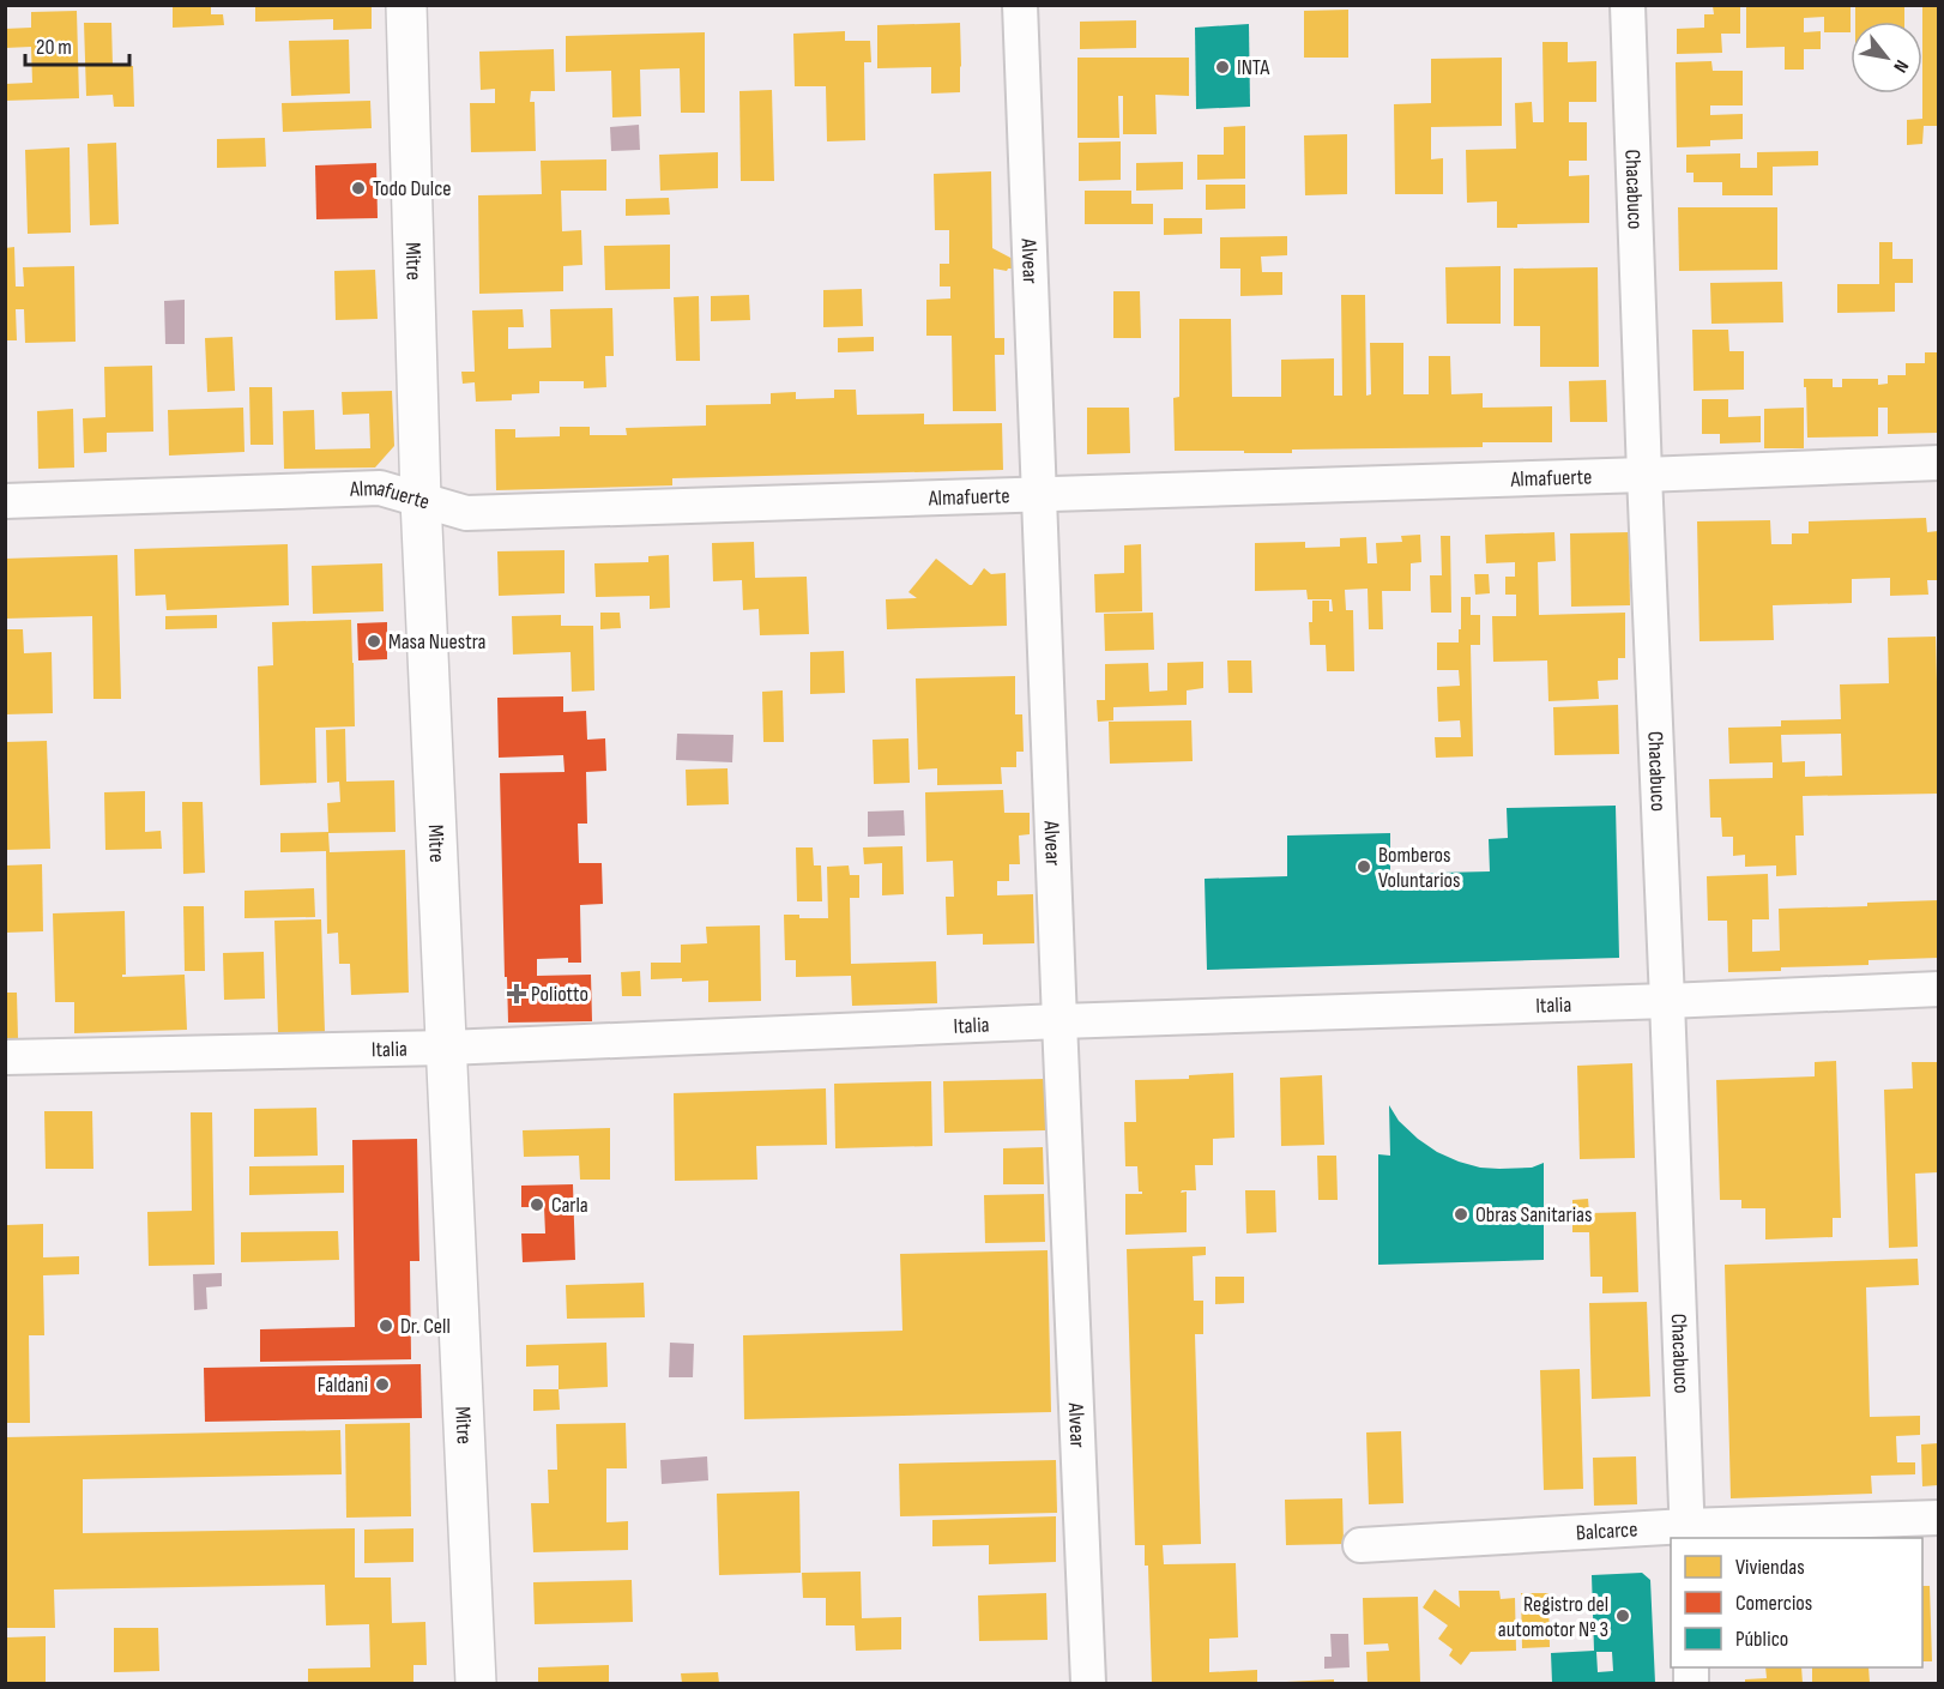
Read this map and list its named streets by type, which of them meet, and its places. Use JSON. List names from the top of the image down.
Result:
{
  "streets": {
    "street": [
      "Chacabuco",
      "Mitre",
      "Alvear",
      "Almafuerte",
      "Italia",
      "Balcarce"
    ]
  },
  "crossings": [
    ["Chacabuco", "Almafuerte"],
    ["Chacabuco", "Italia"],
    ["Chacabuco", "Balcarce"],
    ["Mitre", "Almafuerte"],
    ["Mitre", "Italia"],
    ["Alvear", "Almafuerte"],
    ["Alvear", "Italia"]
  ],
  "places": {
    "other": [
      "INTA",
      "Todo Dulce",
      "Masa Nuestra",
      "Bomberos Voluntarios",
      "Carla",
      "Obras Sanitarias",
      "Dr. Cell",
      "Faldani",
      "Registro del automotor Nº 3"
    ],
    "health": ["Poliotto"]
  },
  "legend": ["Viviendas", "Comercios", "Público"],
  "scale_bar": "20 m",
  "north": "bottom right"
}
